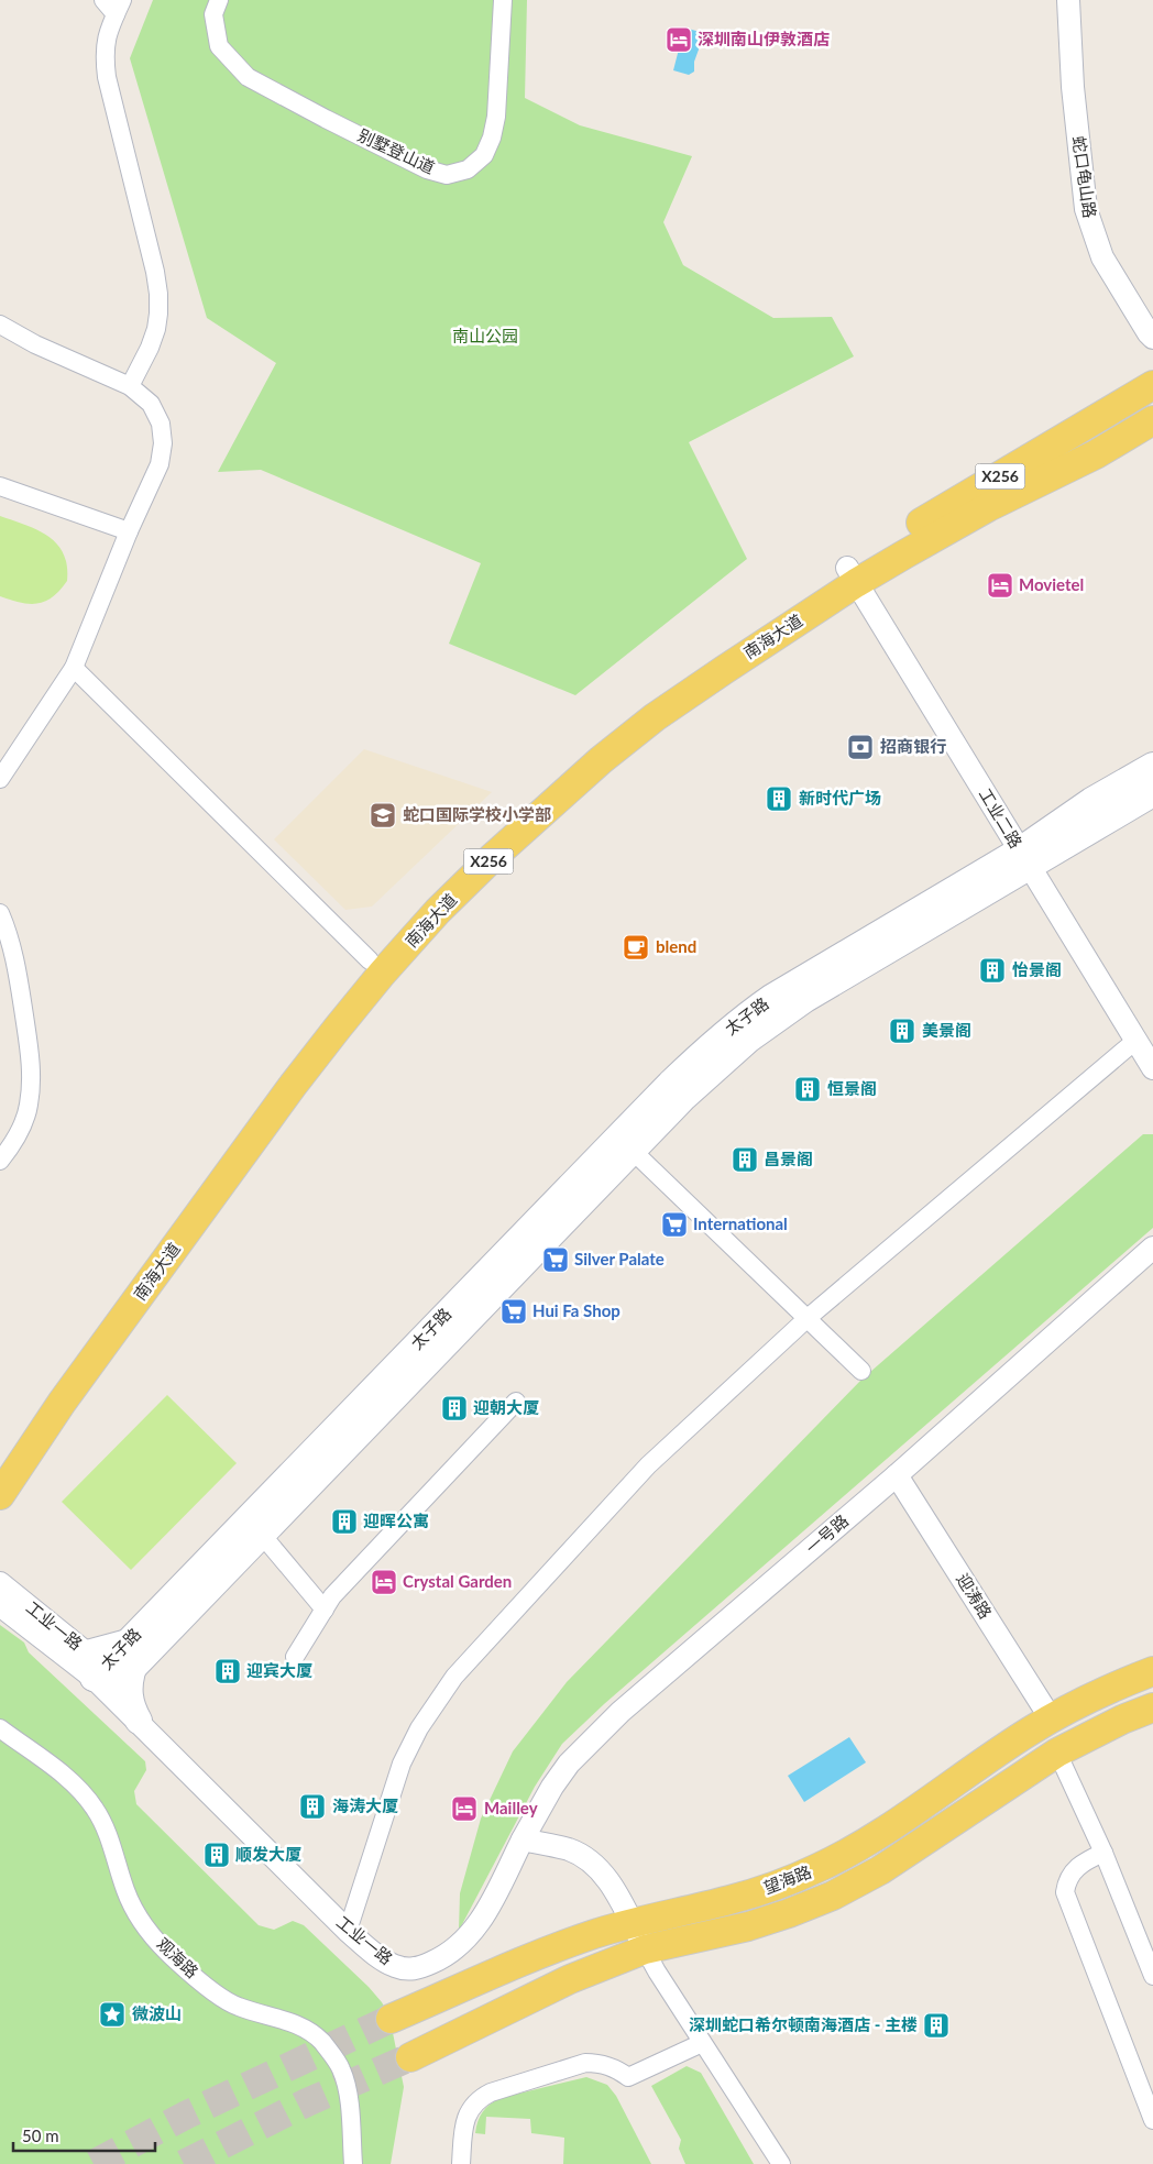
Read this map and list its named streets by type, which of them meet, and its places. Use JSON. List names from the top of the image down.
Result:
{
  "streets": {
    "main road": [
      "X256",
      "南海大道",
      "太子路",
      "望海路"
    ],
    "street": [
      "别墅登山道",
      "蛇口龟山路",
      "工业二路",
      "一号路",
      "迎涛路",
      "工业一路",
      "观海路"
    ]
  },
  "crossings": [
    ["南海大道", "工业二路"],
    ["工业二路", "太子路"],
    ["太子路", "工业一路"],
    ["一号路", "迎涛路"],
    ["一号路", "工业一路"],
    ["迎涛路", "望海路"]
  ],
  "parks": ["南山公园"],
  "places": {
    "hotel": [
      "深圳南山伊敦酒店",
      "Movietel",
      "Crystal Garden",
      "Mailley"
    ],
    "bank": ["招商银行"],
    "building": [
      "新时代广场",
      "怡景阁",
      "美景阁",
      "恒景阁",
      "昌景阁",
      "迎朝大厦",
      "迎晖公寓",
      "迎宾大厦",
      "海涛大厦",
      "顺发大厦",
      "深圳蛇口希尔顿南海酒店 - 主楼"
    ],
    "school or university": ["蛇口国际学校小学部"],
    "cafe": ["blend"],
    "supermarket": ["International", "Silver Palate", "Hui Fa Shop"],
    "place": ["微波山"]
  },
  "scale_bar": "50 m"
}
